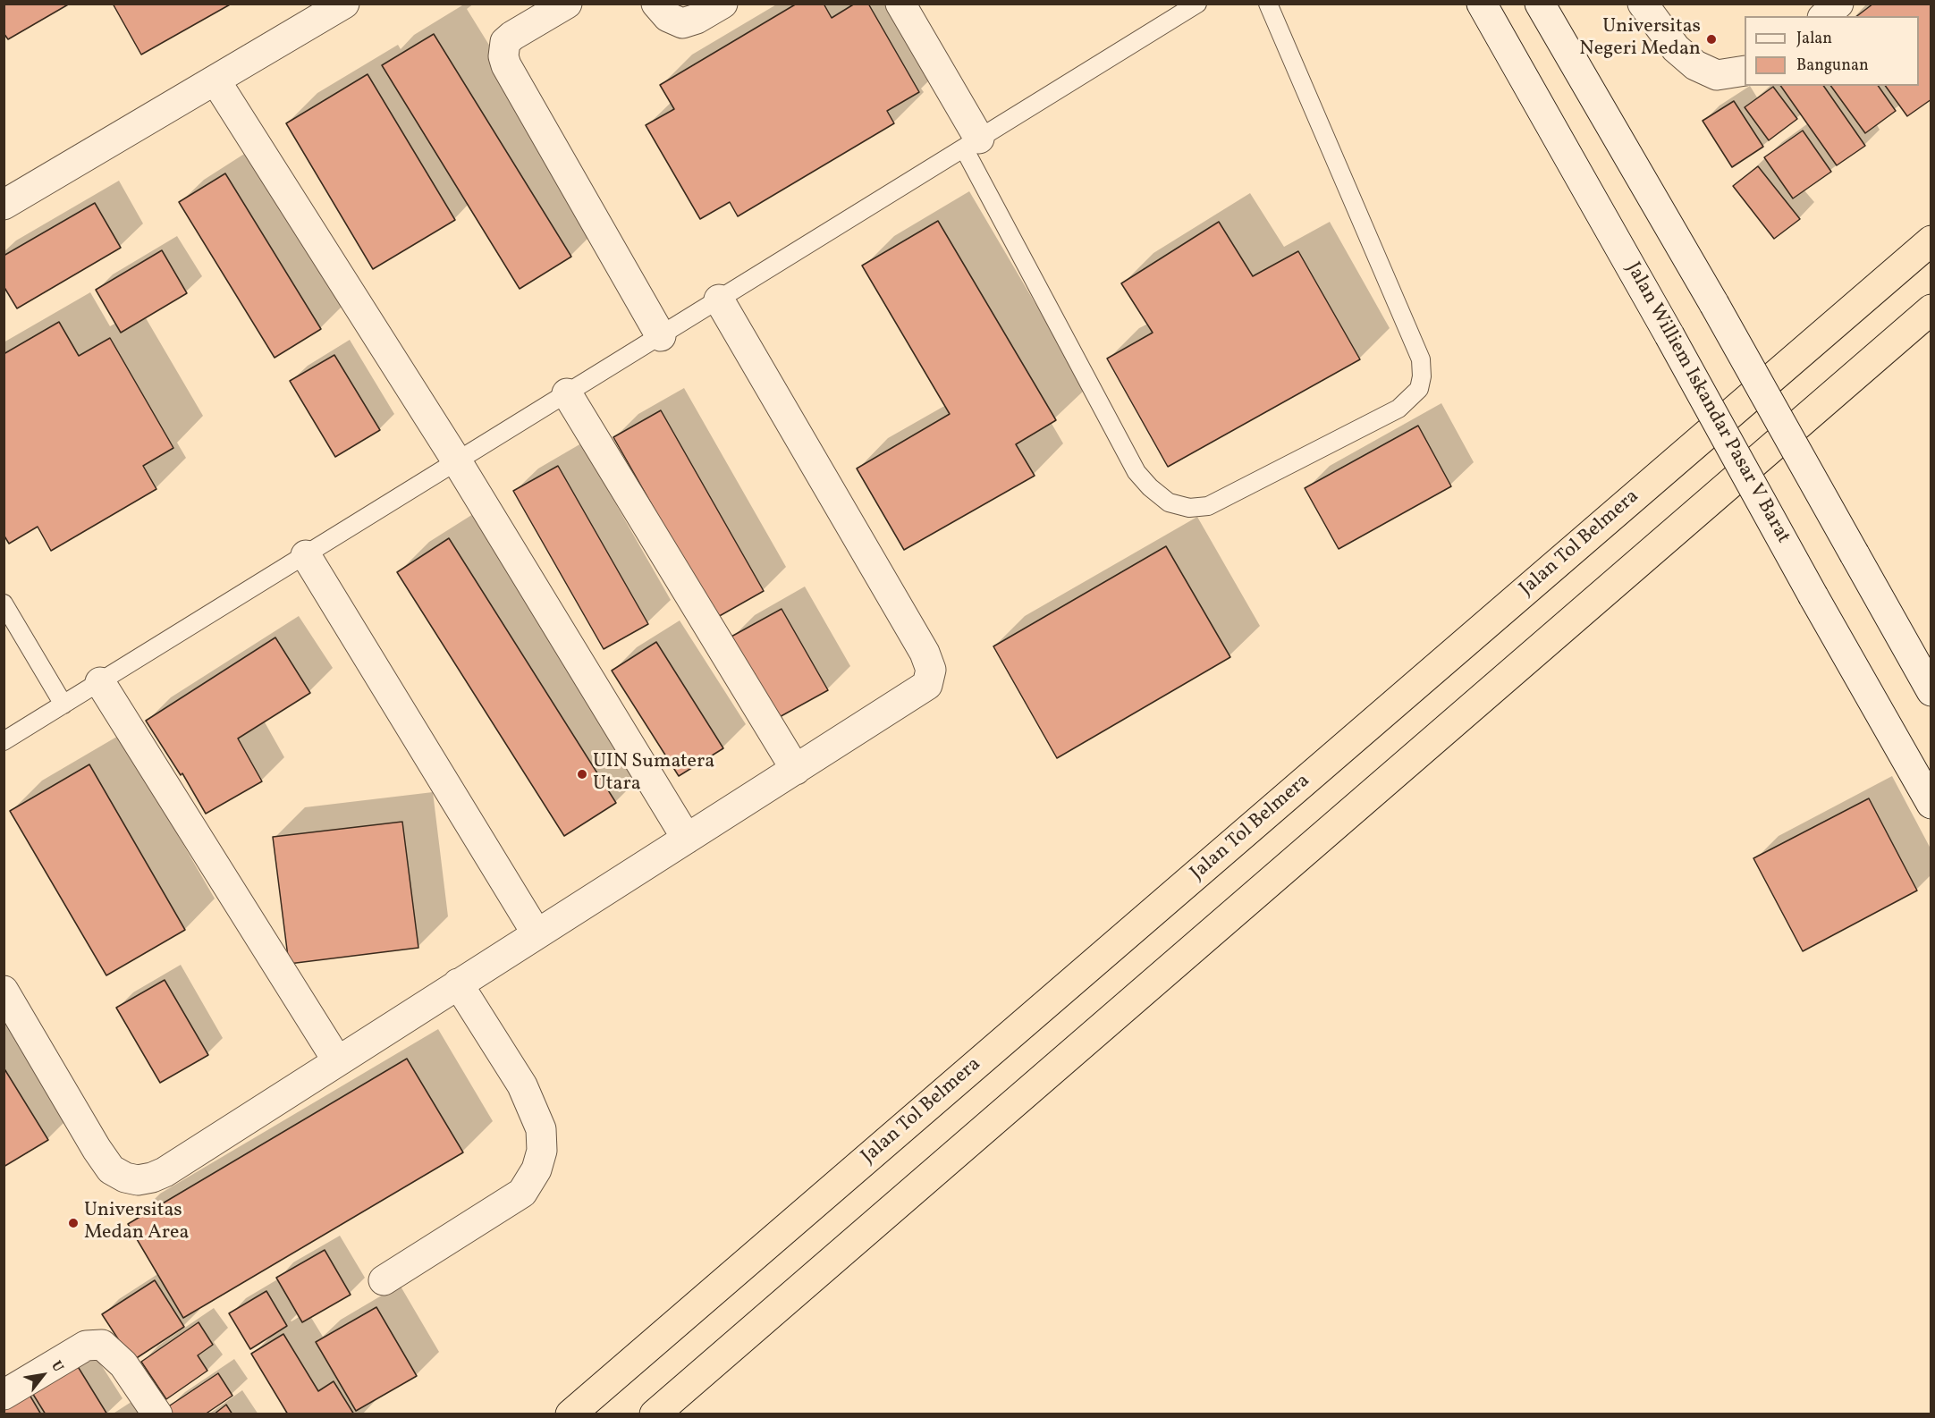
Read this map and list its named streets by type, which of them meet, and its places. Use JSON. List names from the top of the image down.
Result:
{
  "streets": {
    "highway": ["Jalan Tol Belmera"],
    "street": ["Jalan Williem Iskandar Pasar V Barat"]
  },
  "places": ["Universitas Negeri Medan", "UIN Sumatera Utara", "Universitas Medan Area"],
  "legend": ["Jalan", "Bangunan"],
  "north": "top right"
}
